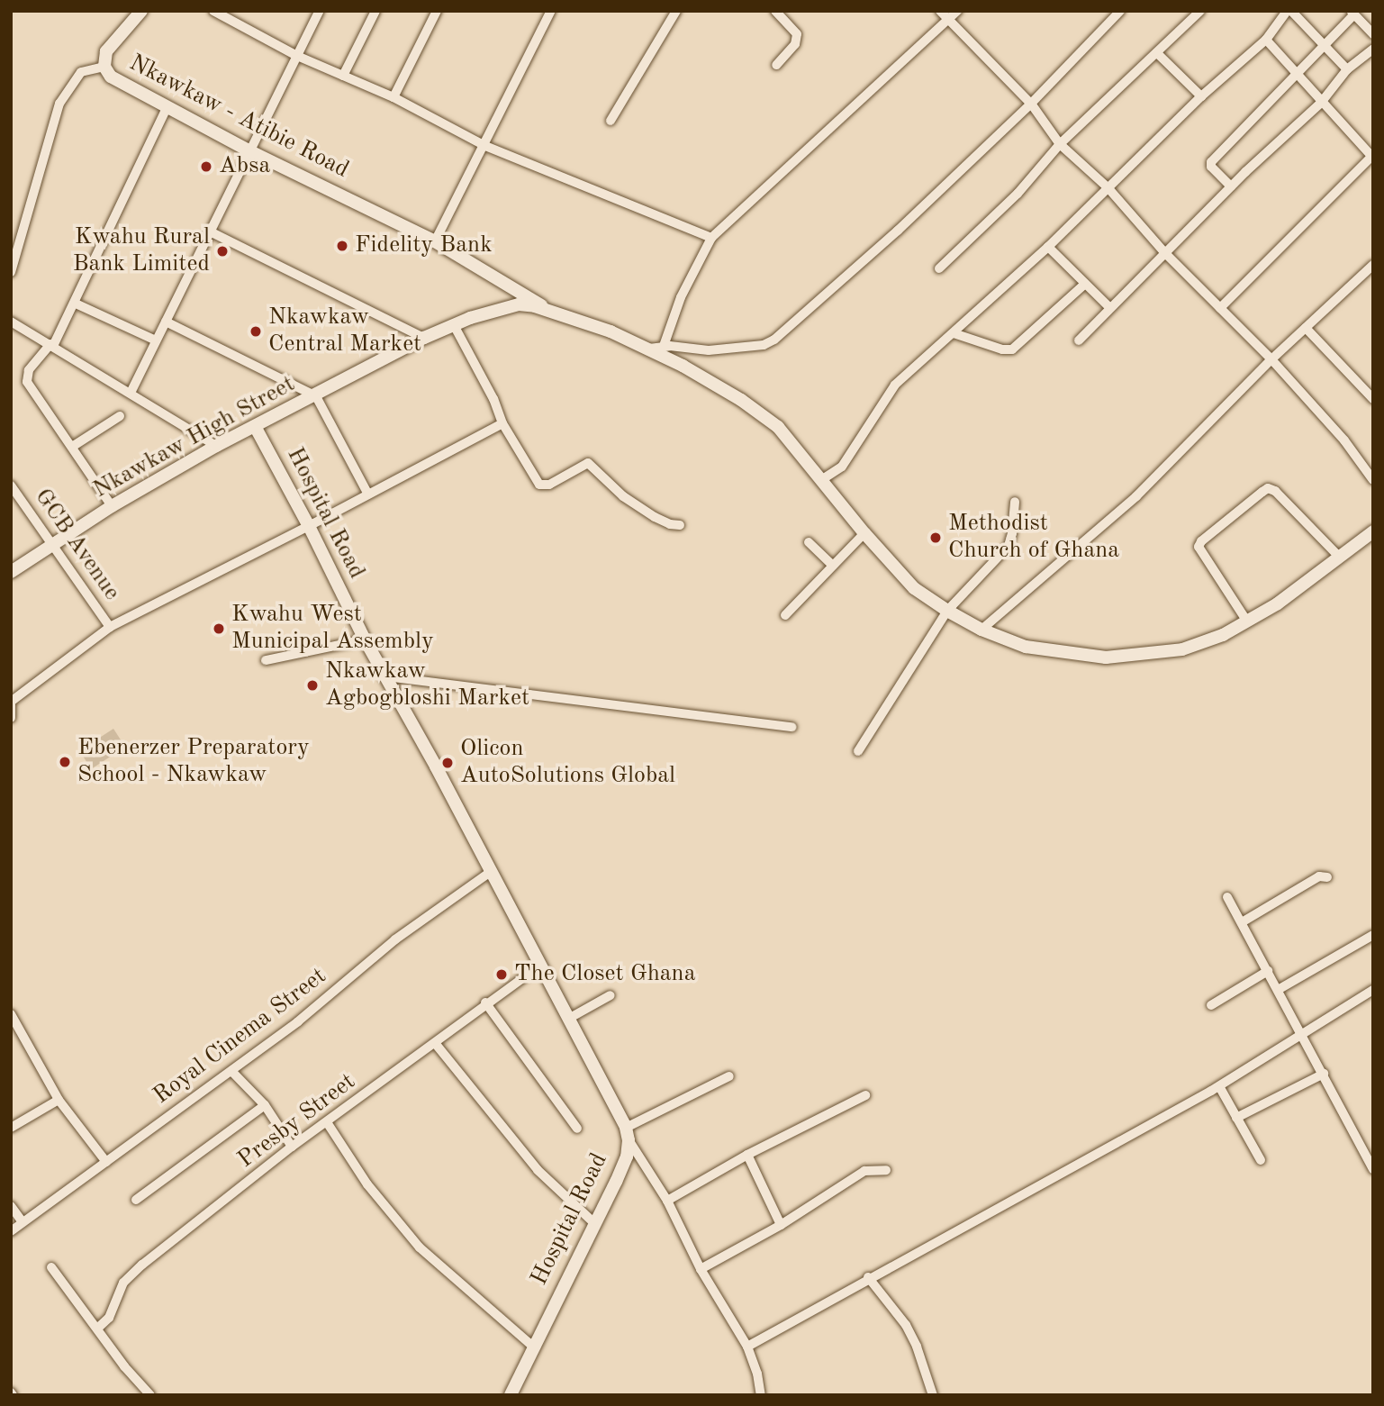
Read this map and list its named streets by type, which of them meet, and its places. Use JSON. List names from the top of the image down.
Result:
{
  "streets": {
    "main road": ["Nkawkaw - Atibie Road", "Nkawkaw High Street", "Hospital Road"],
    "street": ["GCB Avenue", "Royal Cinema Street", "Presby Street"]
  },
  "crossings": [
    ["Nkawkaw - Atibie Road", "Nkawkaw High Street"],
    ["Nkawkaw High Street", "Hospital Road"],
    ["Nkawkaw High Street", "GCB Avenue"],
    ["Hospital Road", "Royal Cinema Street"],
    ["Hospital Road", "Presby Street"]
  ],
  "places": [
    "Absa",
    "Fidelity Bank",
    "Kwahu Rural Bank Limited",
    "Nkawkaw Central Market",
    "Methodist Church of Ghana",
    "Kwahu West Municipal Assembly",
    "Nkawkaw Agbogbloshi Market",
    "Ebenerzer Preparatory School - Nkawkaw",
    "Olicon AutoSolutions Global",
    "The Closet Ghana"
  ]
}
